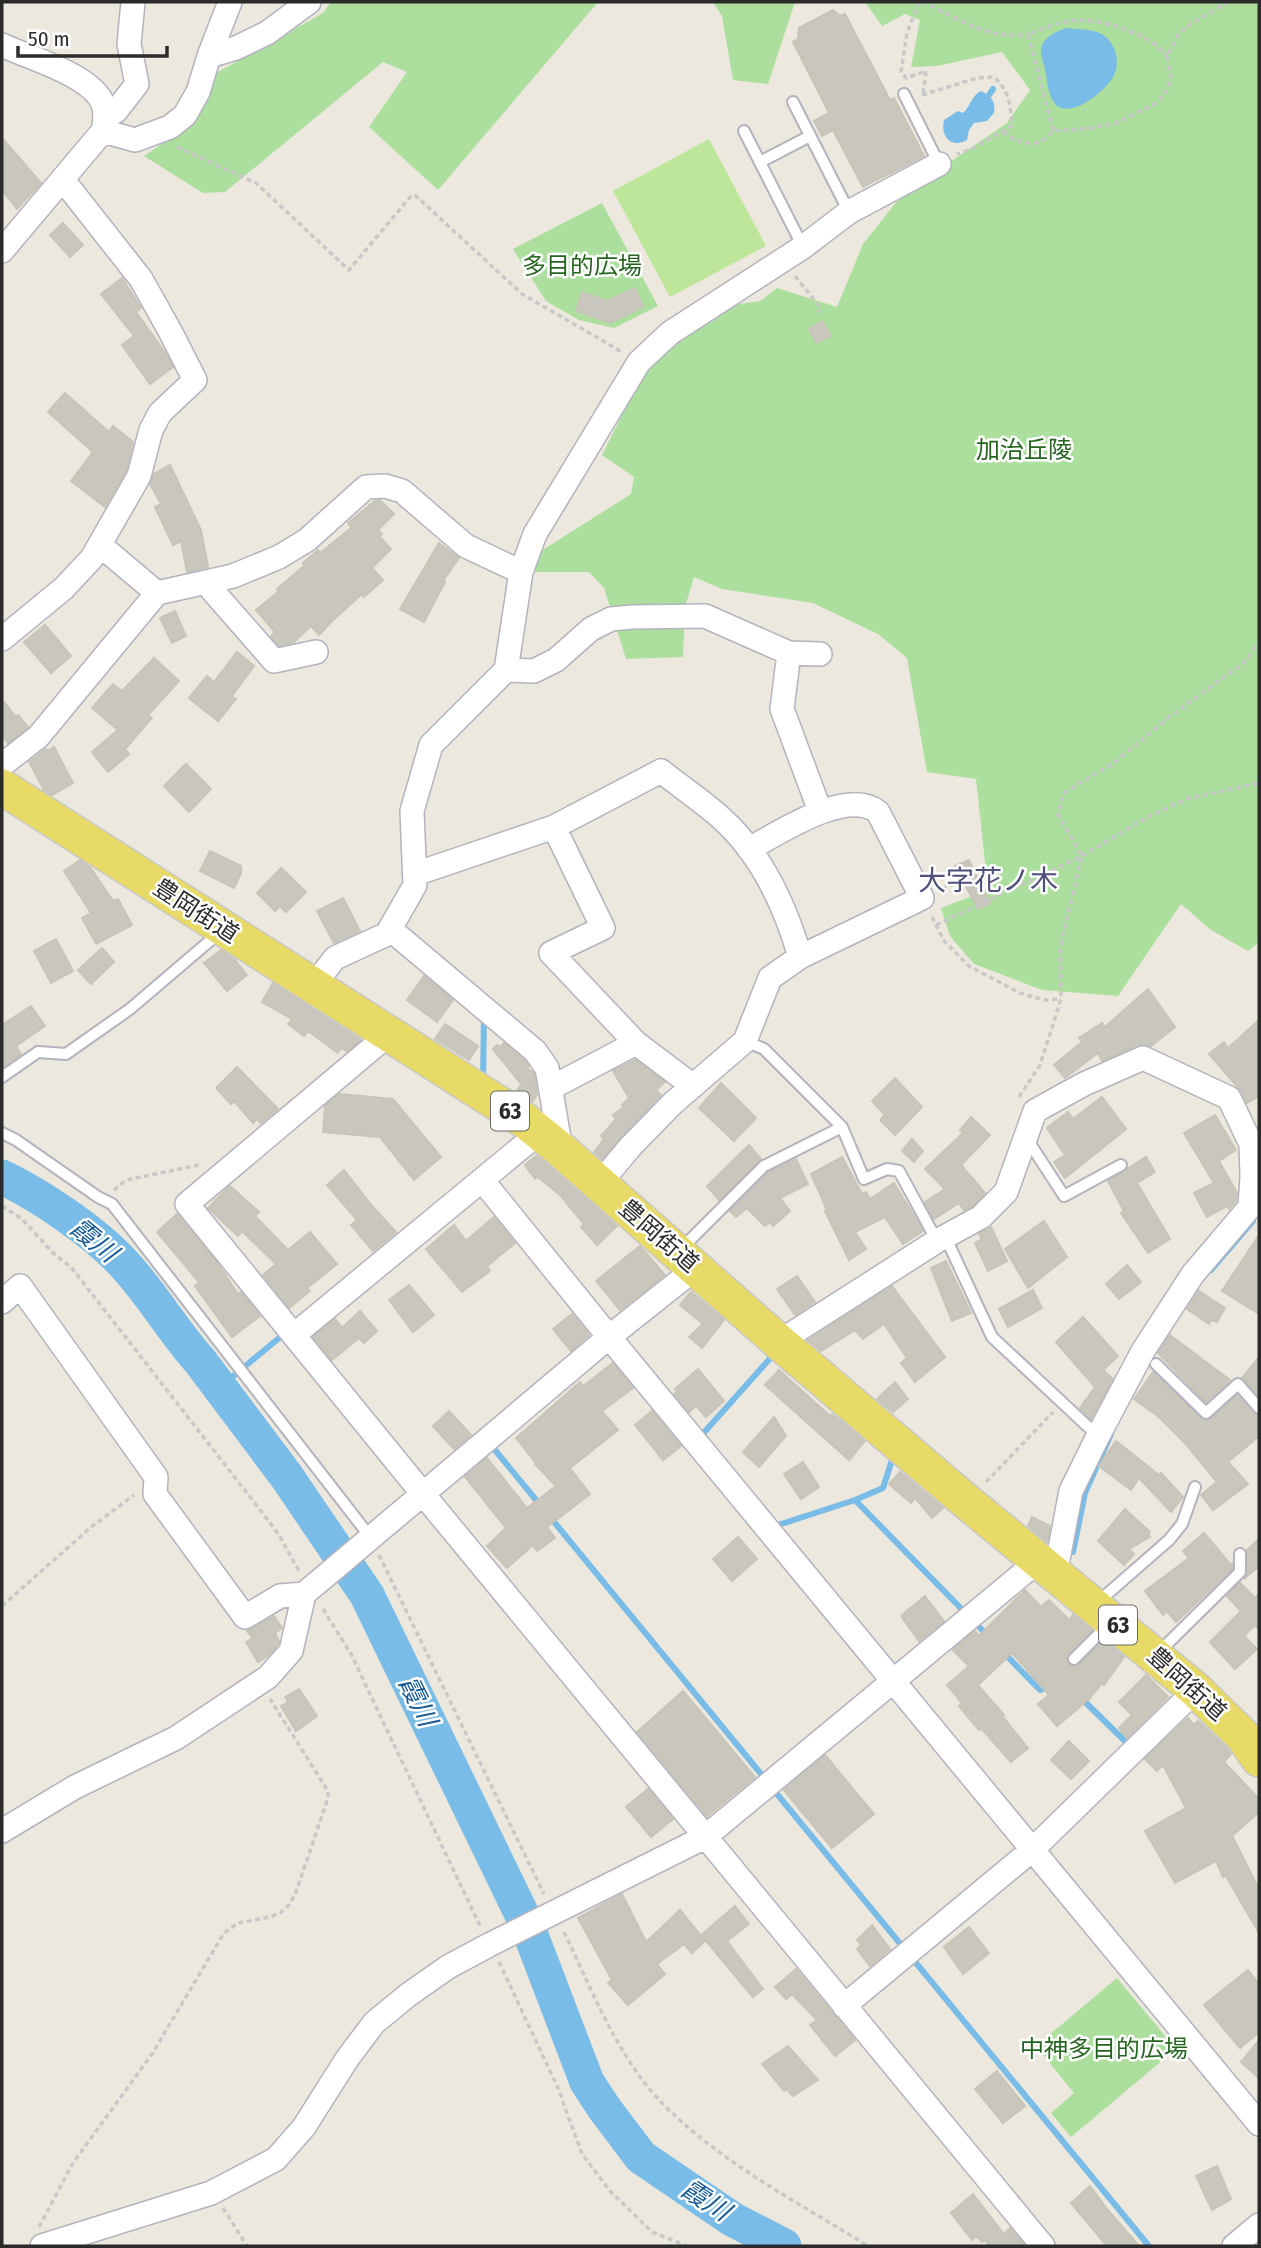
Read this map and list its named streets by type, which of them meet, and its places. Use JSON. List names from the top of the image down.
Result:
{
  "streets": {
    "main road": ["豊岡街道", "63"]
  },
  "districts": ["大字花ノ木"],
  "water": ["霞川"],
  "parks": ["多目的広場", "加治丘陵", "中神多目的広場"],
  "scale_bar": "50 m"
}
